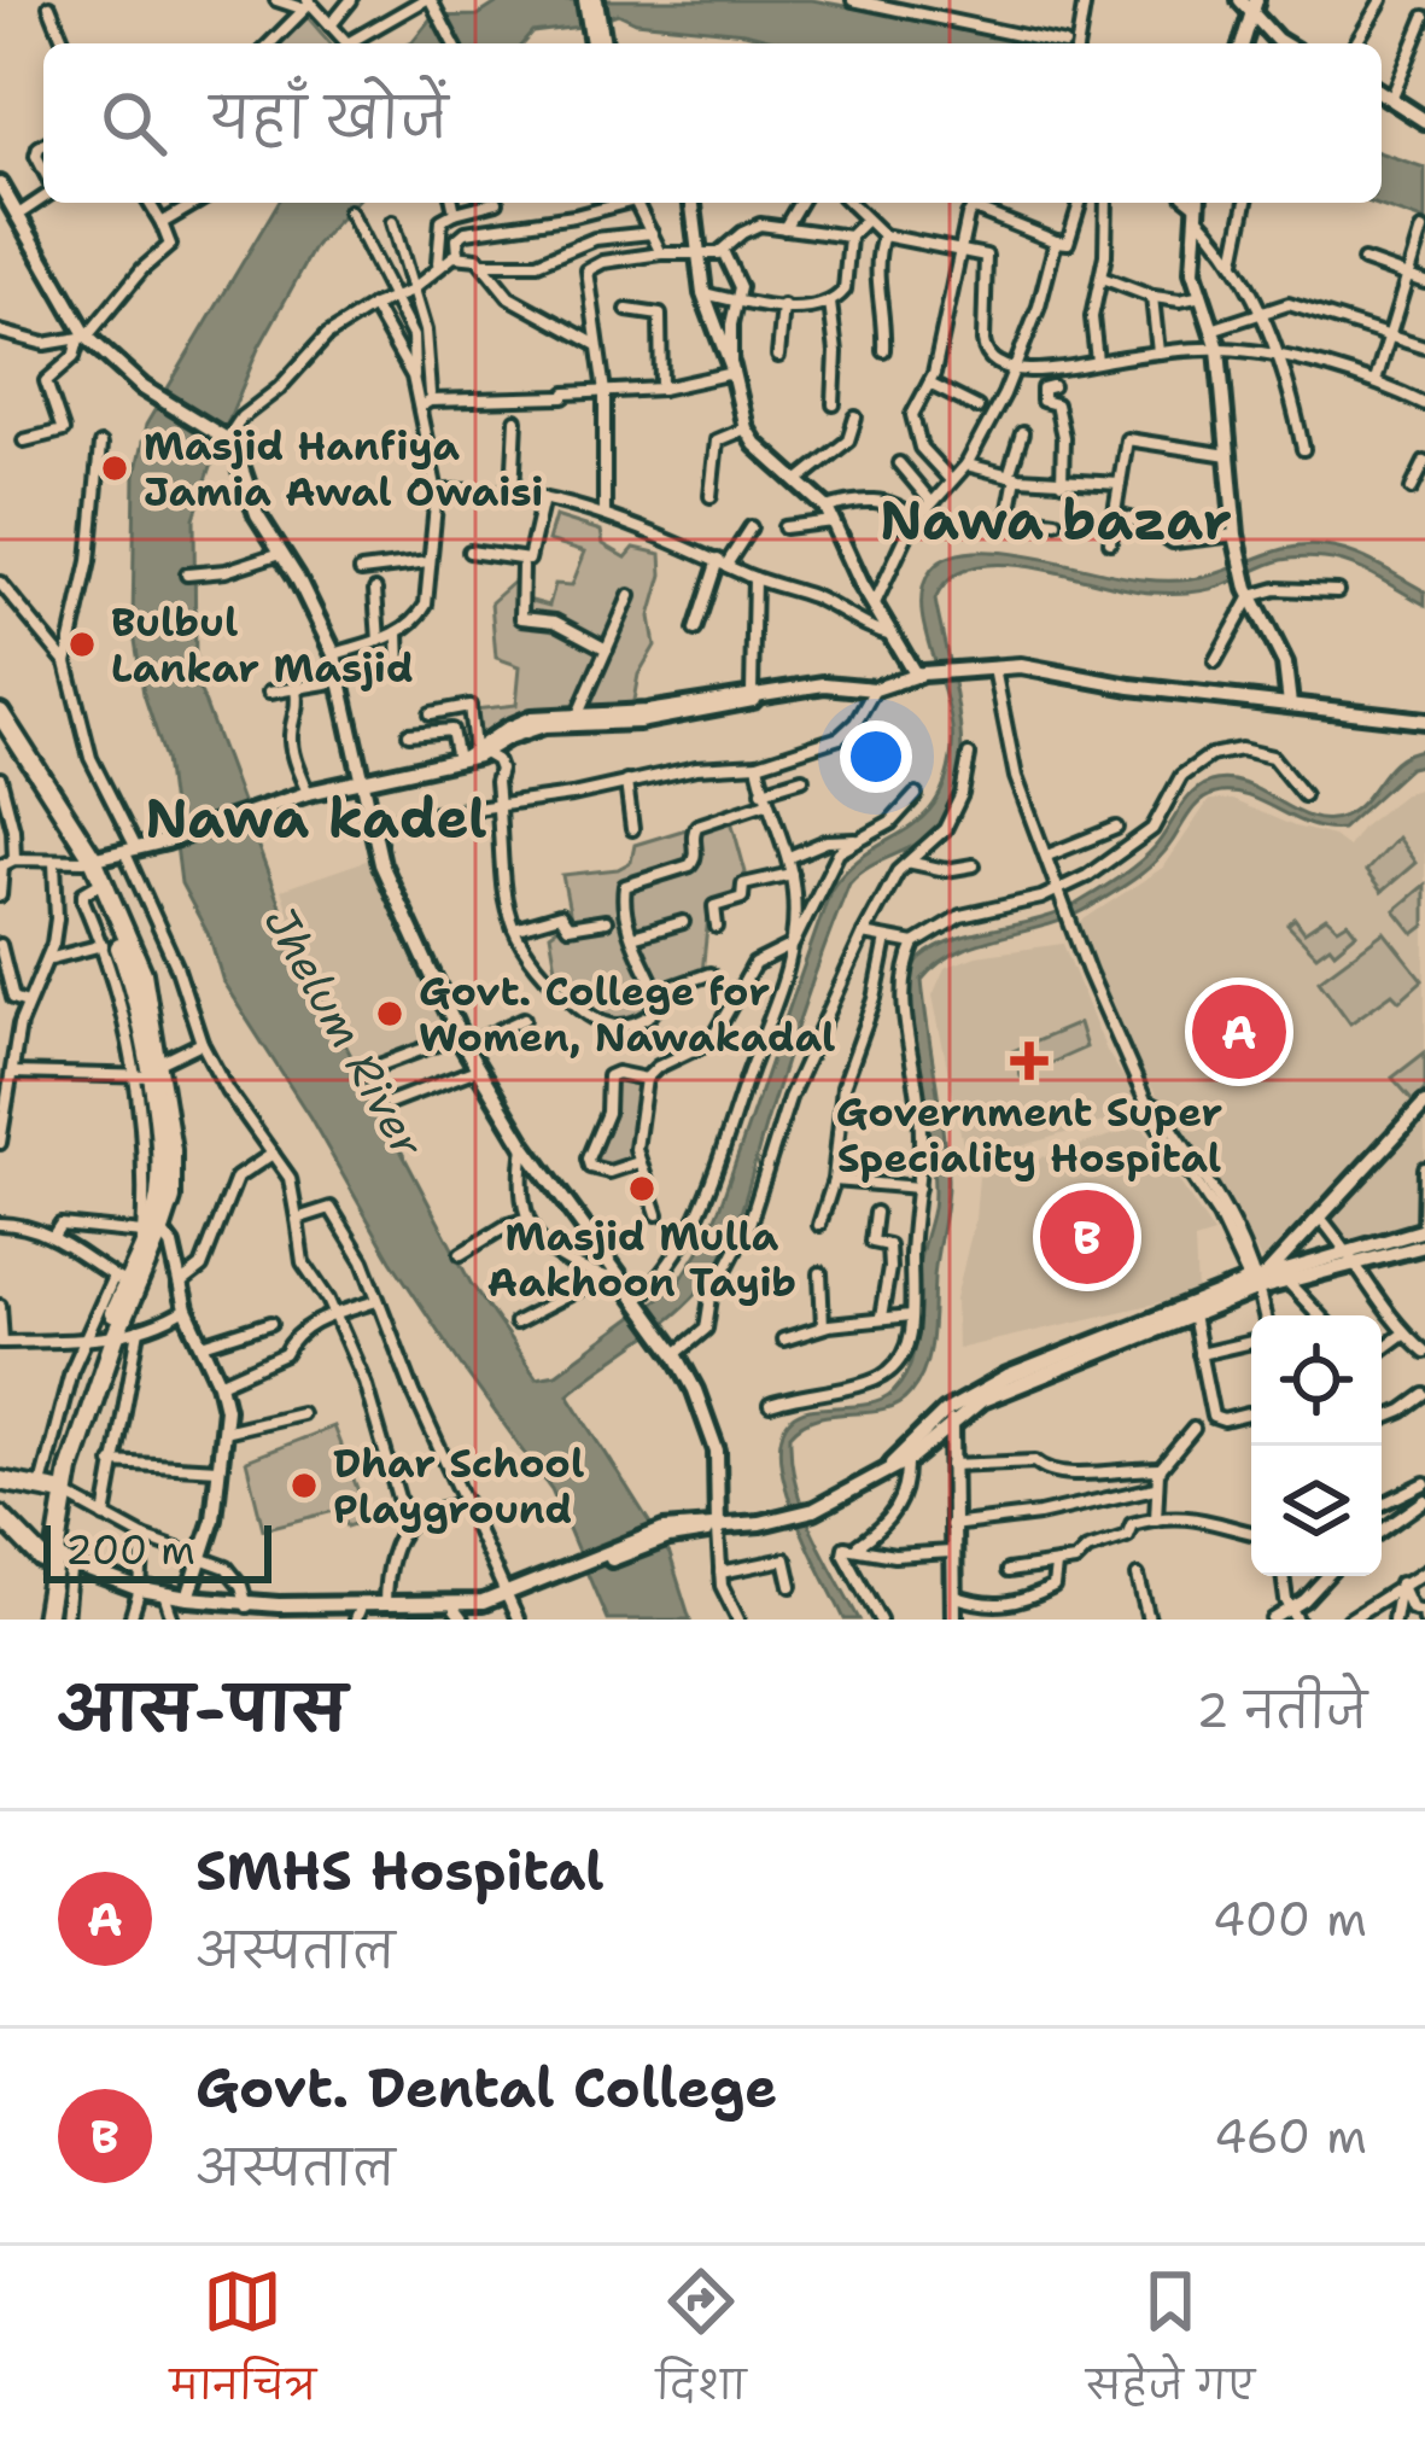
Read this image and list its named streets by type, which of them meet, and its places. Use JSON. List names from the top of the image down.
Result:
{
  "districts": ["Nawa bazar", "Nawa kadel"],
  "water": ["Jhelum River"],
  "places": {
    "other": [
      "Masjid Hanfiya Jamia Awal Owaisi",
      "Bulbul Lankar Masjid",
      "Govt. College for Women, Nawakadal",
      "Masjid Mulla Aakhoon Tayib",
      "Dhar School Playground"
    ],
    "health": ["Government Super Speciality Hospital"]
  },
  "scale_bar": "200 m",
  "page": {
    "search": "यहाँ खोजें",
    "pins": ["A", "B"],
    "scale": "200 m",
    "heading": ["आस-पास", "2 नतीजे"],
    "list": [
      {
        "mark": "A",
        "name": "SMHS Hospital",
        "note": "अस्पताल",
        "value": "400 m"
      },
      {
        "mark": "B",
        "name": "Govt. Dental College",
        "note": "अस्पताल",
        "value": "460 m"
      }
    ],
    "nav": ["मानचित्र", "दिशा", "सहेजे गए"]
  }
}
